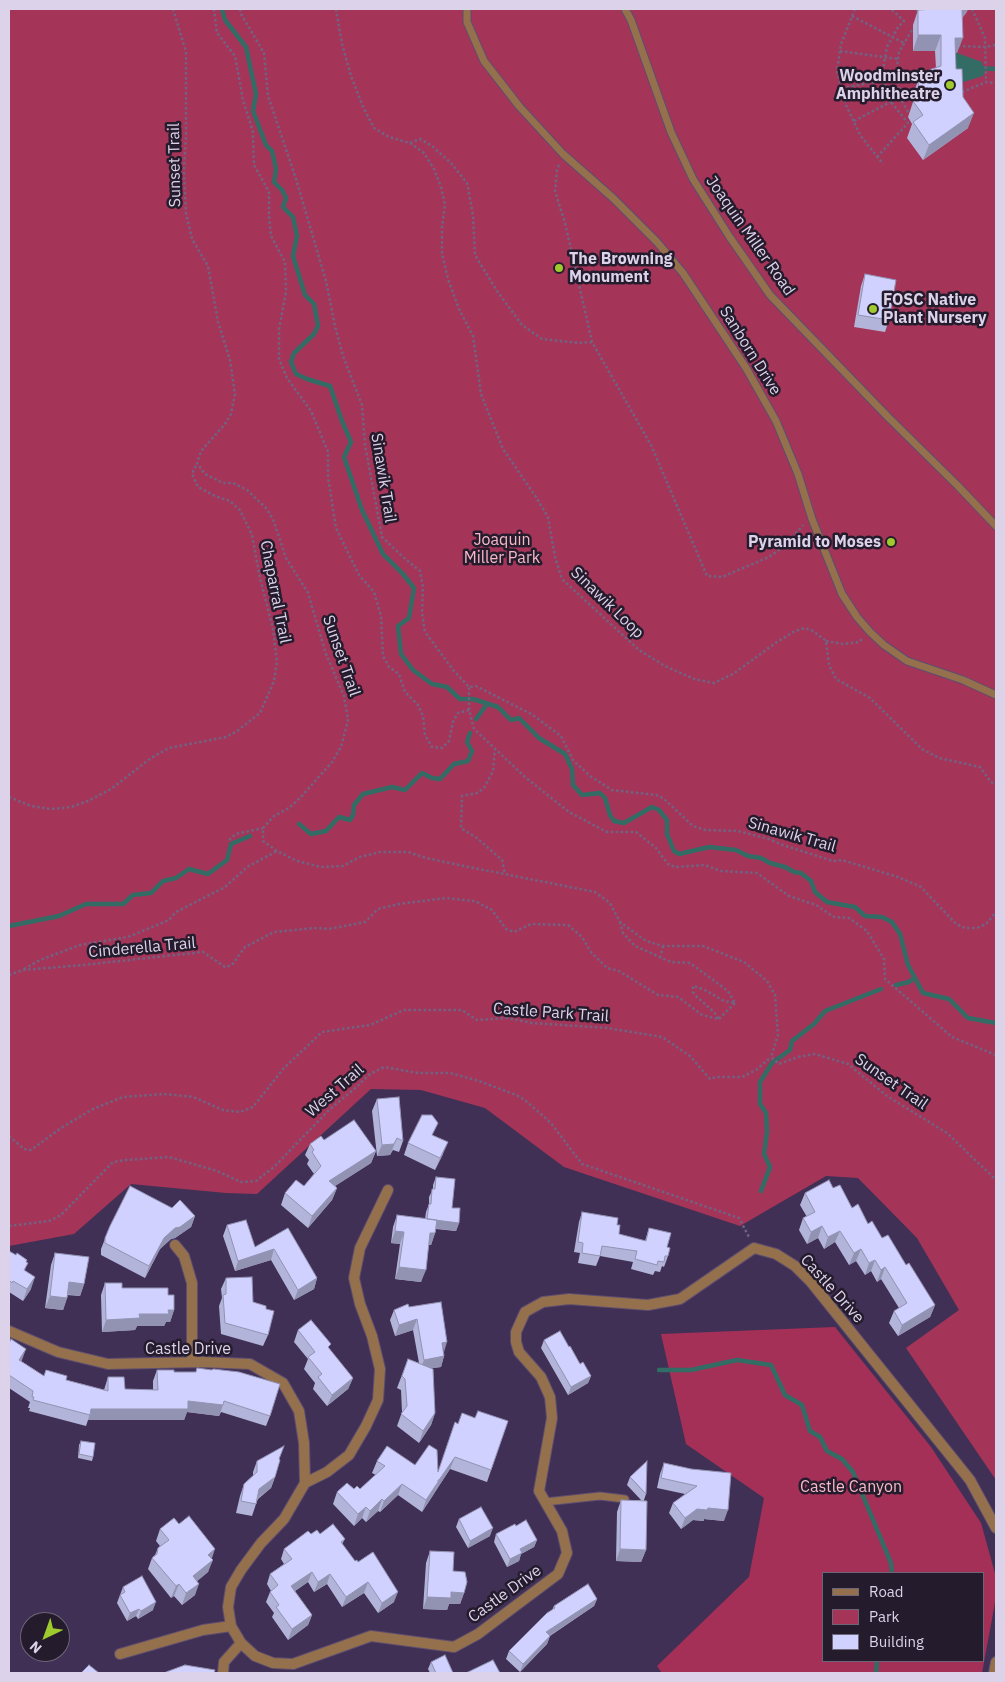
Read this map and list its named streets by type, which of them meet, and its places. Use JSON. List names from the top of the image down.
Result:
{
  "streets": {
    "street": ["Castle Drive"],
    "lane": ["Joaquin Miller Road", "Sanborn Drive"],
    "path": [
      "Sunset Trail",
      "Sinawik Trail",
      "Chaparral Trail",
      "Sinawik Loop",
      "Cinderella Trail",
      "Castle Park Trail",
      "West Trail"
    ]
  },
  "crossings": [
    ["Sunset Trail", "Chaparral Trail"],
    ["Sunset Trail", "Castle Park Trail"],
    ["West Trail", "Castle Drive"]
  ],
  "parks": ["Joaquin Miller Park", "Castle Canyon"],
  "places": [
    "Woodminster Amphitheatre",
    "The Browning Monument",
    "FOSC Native Plant Nursery",
    "Pyramid to Moses"
  ],
  "legend": ["Road", "Park", "Building"],
  "north": "bottom left"
}
